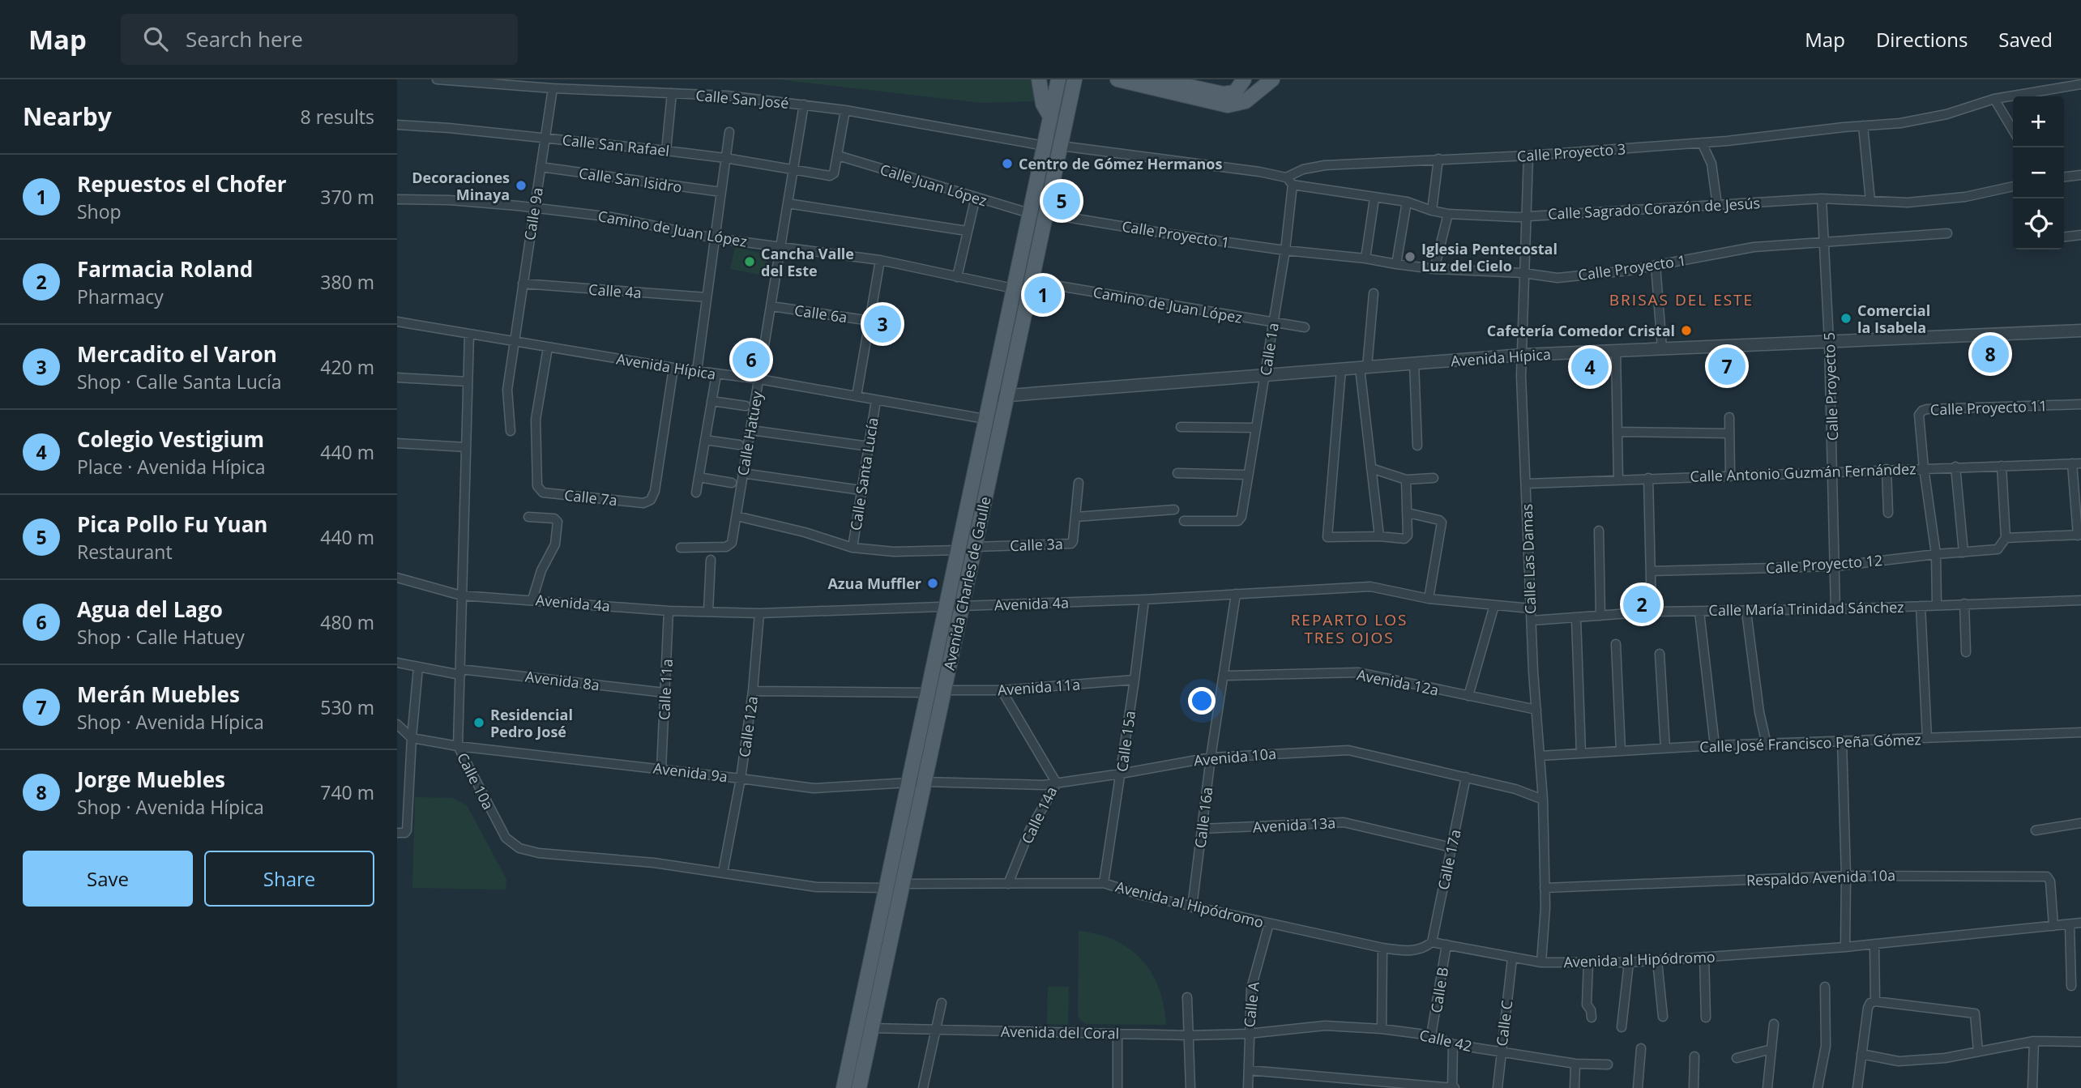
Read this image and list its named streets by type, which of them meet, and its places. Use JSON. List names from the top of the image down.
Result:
{
  "streets": {
    "main road": ["Avenida Charles de Gaulle"],
    "street": [
      "Calle San José",
      "Calle San Rafael",
      "Calle Proyecto 3",
      "Calle San Isidro",
      "Calle Juan López",
      "Calle Sagrado Corazón de Jesús",
      "Calle 9a",
      "Camino de Juan López",
      "Calle Proyecto 1",
      "Calle 4a",
      "Calle 6a",
      "Calle 1a",
      "Avenida Hípica",
      "Calle Proyecto 5",
      "Calle Proyecto 11",
      "Calle Hatuey",
      "Calle Antonio Guzmán Fernández",
      "Calle Santa Lucía",
      "Calle 7a",
      "Calle 3a",
      "Calle Las Damas",
      "Calle Proyecto 12",
      "Avenida 4a",
      "Calle María Trinidad Sánchez",
      "Avenida 8a",
      "Avenida 12a",
      "Avenida 11a",
      "Calle 11a",
      "Calle 12a",
      "Calle 15a",
      "Calle José Francisco Peña Gómez",
      "Avenida 10a",
      "Avenida 9a",
      "Calle 10a",
      "Calle 14a",
      "Calle 16a",
      "Avenida 13a",
      "Calle 17a",
      "Respaldo Avenida 10a",
      "Avenida al Hipódromo",
      "Calle B",
      "Calle A",
      "Calle C",
      "Avenida del Coral",
      "Calle 42"
    ]
  },
  "crossings": [
    ["Calle San José", "Calle 9a"],
    ["Calle San José", "Calle Hatuey"],
    ["Calle San José", "Avenida Charles de Gaulle"],
    ["Calle San Rafael", "Calle Juan López"],
    ["Calle San Rafael", "Calle 9a"],
    ["Calle San Rafael", "Calle Hatuey"],
    ["Calle Proyecto 3", "Calle Sagrado Corazón de Jesús"],
    ["Calle Proyecto 3", "Calle 1a"],
    ["Calle Proyecto 3", "Calle Las Damas"],
    ["Calle San Isidro", "Calle 9a"],
    ["Calle Juan López", "Avenida Charles de Gaulle"],
    ["Calle Sagrado Corazón de Jesús", "Calle 1a"],
    ["Calle Sagrado Corazón de Jesús", "Calle Proyecto 5"],
    ["Calle Sagrado Corazón de Jesús", "Calle Las Damas"],
    ["Calle 9a", "Camino de Juan López"],
    ["Calle 9a", "Calle 4a"],
    ["Calle 9a", "Avenida Hípica"],
    ["Camino de Juan López", "Calle 1a"],
    ["Camino de Juan López", "Calle Hatuey"],
    ["Camino de Juan López", "Avenida Charles de Gaulle"],
    ["Calle Proyecto 1", "Calle 1a"],
    ["Calle Proyecto 1", "Calle Proyecto 5"],
    ["Calle Proyecto 1", "Calle Las Damas"],
    ["Calle Proyecto 1", "Avenida Charles de Gaulle"],
    ["Calle 6a", "Calle Hatuey"],
    ["Calle 1a", "Avenida Hípica"],
    ["Avenida Hípica", "Calle Proyecto 5"],
    ["Avenida Hípica", "Calle Hatuey"],
    ["Avenida Hípica", "Calle Santa Lucía"],
    ["Avenida Hípica", "Calle 7a"],
    ["Avenida Hípica", "Calle Las Damas"],
    ["Avenida Hípica", "Avenida Charles de Gaulle"],
    ["Avenida Hípica", "Calle 10a"],
    ["Calle Proyecto 5", "Calle Antonio Guzmán Fernández"],
    ["Calle Proyecto 5", "Calle Proyecto 12"],
    ["Calle Proyecto 5", "Calle María Trinidad Sánchez"],
    ["Calle Proyecto 11", "Calle Antonio Guzmán Fernández"],
    ["Calle Proyecto 11", "Calle Proyecto 12"],
    ["Calle Proyecto 11", "Calle María Trinidad Sánchez"],
    ["Calle Antonio Guzmán Fernández", "Calle Las Damas"],
    ["Calle 3a", "Avenida Charles de Gaulle"],
    ["Calle Las Damas", "Avenida 4a"],
    ["Calle Las Damas", "Calle María Trinidad Sánchez"],
    ["Calle Las Damas", "Avenida 12a"],
    ["Calle Las Damas", "Calle José Francisco Peña Gómez"],
    ["Calle Las Damas", "Avenida 10a"],
    ["Calle Las Damas", "Respaldo Avenida 10a"],
    ["Calle Las Damas", "Avenida al Hipódromo"],
    ["Avenida Charles de Gaulle", "Avenida 4a"],
    ["Avenida Charles de Gaulle", "Avenida 11a"],
    ["Avenida Charles de Gaulle", "Avenida 10a"],
    ["Avenida Charles de Gaulle", "Avenida 9a"],
    ["Avenida Charles de Gaulle", "Calle 10a"],
    ["Avenida Charles de Gaulle", "Avenida al Hipódromo"],
    ["Avenida Charles de Gaulle", "Avenida del Coral"],
    ["Avenida 4a", "Calle 11a"],
    ["Avenida 4a", "Calle 12a"],
    ["Avenida 4a", "Calle 15a"],
    ["Avenida 4a", "Calle 10a"],
    ["Avenida 4a", "Calle 16a"],
    ["Avenida 8a", "Calle 11a"],
    ["Avenida 8a", "Calle 10a"],
    ["Avenida 12a", "Calle 16a"],
    ["Avenida 11a", "Calle 12a"],
    ["Avenida 11a", "Calle 15a"],
    ["Avenida 11a", "Calle 14a"],
    ["Calle 11a", "Avenida 9a"],
    ["Calle 12a", "Avenida 9a"],
    ["Calle 12a", "Calle 10a"],
    ["Calle 15a", "Avenida 10a"],
    ["Calle 15a", "Avenida al Hipódromo"],
    ["Avenida 10a", "Avenida 9a"],
    ["Avenida 10a", "Calle 14a"],
    ["Avenida 10a", "Calle 16a"],
    ["Avenida 10a", "Calle 17a"],
    ["Avenida 9a", "Calle 10a"],
    ["Calle 14a", "Avenida al Hipódromo"],
    ["Calle 16a", "Avenida 13a"],
    ["Calle 16a", "Avenida al Hipódromo"],
    ["Avenida 13a", "Calle 17a"],
    ["Calle 17a", "Avenida al Hipódromo"],
    ["Respaldo Avenida 10a", "Avenida al Hipódromo"],
    ["Avenida al Hipódromo", "Calle B"],
    ["Avenida al Hipódromo", "Calle A"],
    ["Avenida al Hipódromo", "Calle C"],
    ["Calle B", "Calle 42"],
    ["Calle A", "Avenida del Coral"],
    ["Calle A", "Calle 42"],
    ["Calle C", "Calle 42"],
    ["Avenida del Coral", "Calle 42"]
  ],
  "districts": ["BRISAS DEL ESTE", "REPARTO LOS TRES OJOS"],
  "places": [
    "Centro de Gómez Hermanos",
    "Decoraciones Minaya",
    "Iglesia Pentecostal Luz del Cielo",
    "Cancha Valle del Este",
    "Comercial la Isabela",
    "Cafetería Comedor Cristal",
    "Azua Muffler",
    "Residencial Pedro José"
  ],
  "page": {
    "header": "Map",
    "search": "Search here",
    "nav": ["Map", "Directions", "Saved"],
    "heading": ["Nearby", "8 results"],
    "map_buttons": ["+", "−"],
    "list": [
      {
        "mark": "1",
        "name": "Repuestos el Chofer",
        "note": "Shop",
        "value": "370 m"
      },
      {
        "mark": "2",
        "name": "Farmacia Roland",
        "note": "Pharmacy",
        "value": "380 m"
      },
      {
        "mark": "3",
        "name": "Mercadito el Varon",
        "note": "Shop · Calle Santa Lucía",
        "value": "420 m"
      },
      {
        "mark": "4",
        "name": "Colegio Vestigium",
        "note": "Place · Avenida Hípica",
        "value": "440 m"
      },
      {
        "mark": "5",
        "name": "Pica Pollo Fu Yuan",
        "note": "Restaurant",
        "value": "440 m"
      },
      {
        "mark": "6",
        "name": "Agua del Lago",
        "note": "Shop · Calle Hatuey",
        "value": "480 m"
      },
      {
        "mark": "7",
        "name": "Merán Muebles",
        "note": "Shop · Avenida Hípica",
        "value": "530 m"
      },
      {
        "mark": "8",
        "name": "Jorge Muebles",
        "note": "Shop · Avenida Hípica",
        "value": "740 m"
      }
    ],
    "pins": [
      "5",
      "1",
      "3",
      "8",
      "6",
      "7",
      "4",
      "2"
    ],
    "buttons": ["Save", "Share"]
  }
}
